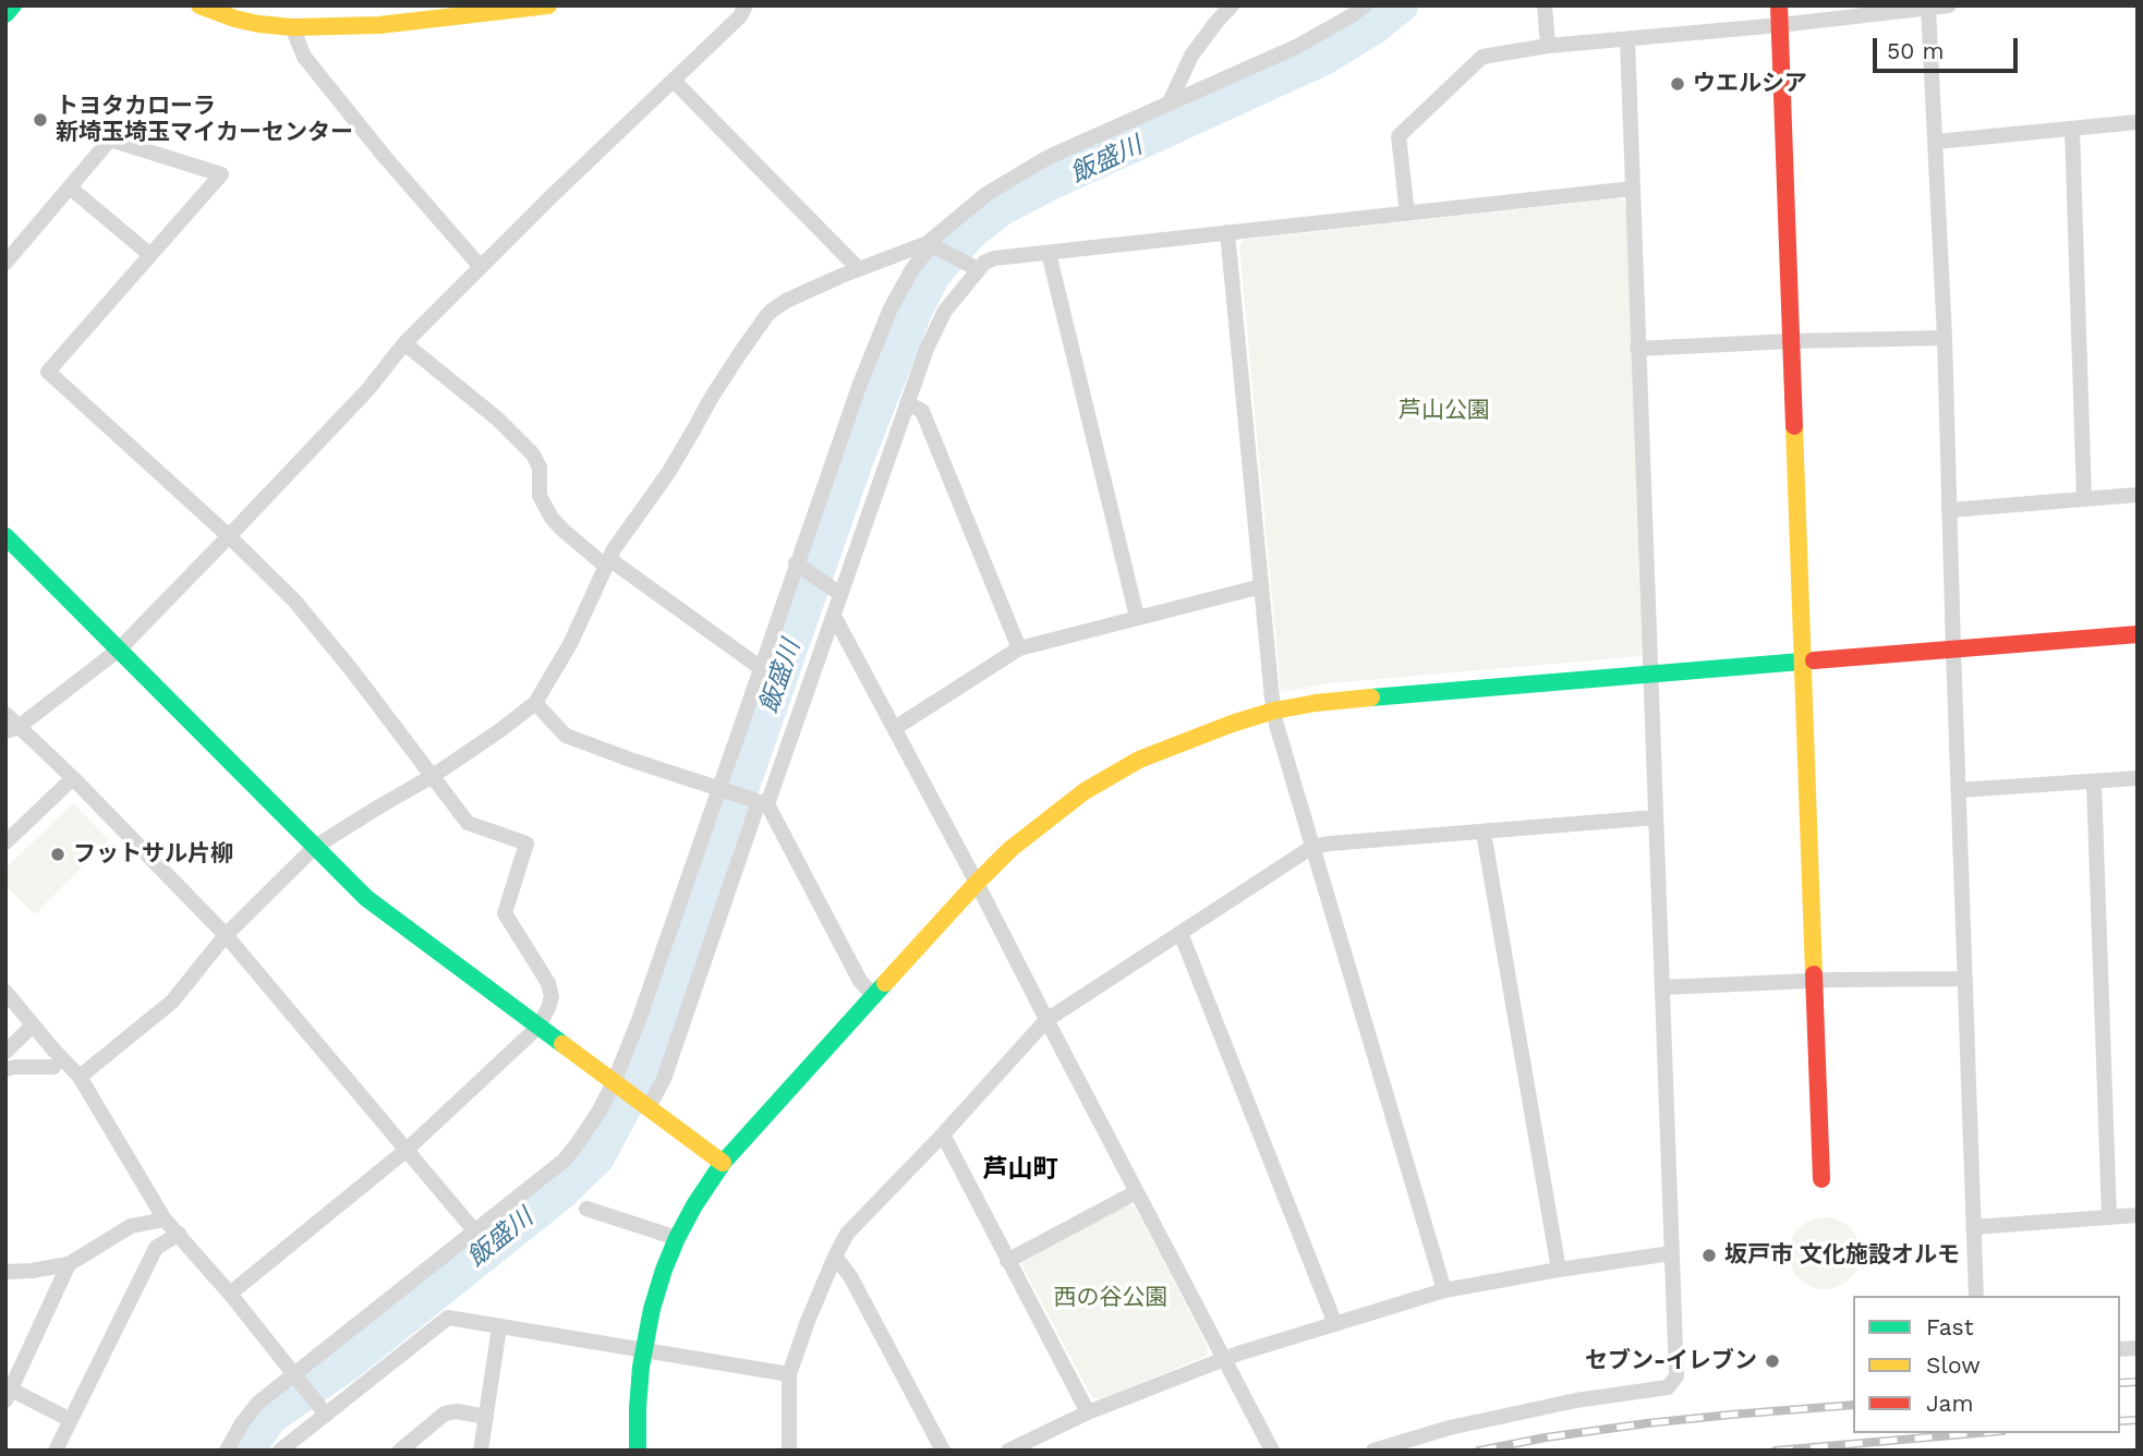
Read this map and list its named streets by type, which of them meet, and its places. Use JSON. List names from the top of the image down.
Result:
{
  "districts": ["芦山町"],
  "water": ["飯盛川"],
  "parks": ["芦山公園", "西の谷公園"],
  "places": [
    "ウエルシア",
    "トヨタカローラ 新埼玉埼玉マイカーセンター",
    "フットサル片柳",
    "坂戸市 文化施設オルモ",
    "セブン-イレブン"
  ],
  "legend": ["Fast", "Slow", "Jam"],
  "scale_bar": "50 m"
}
